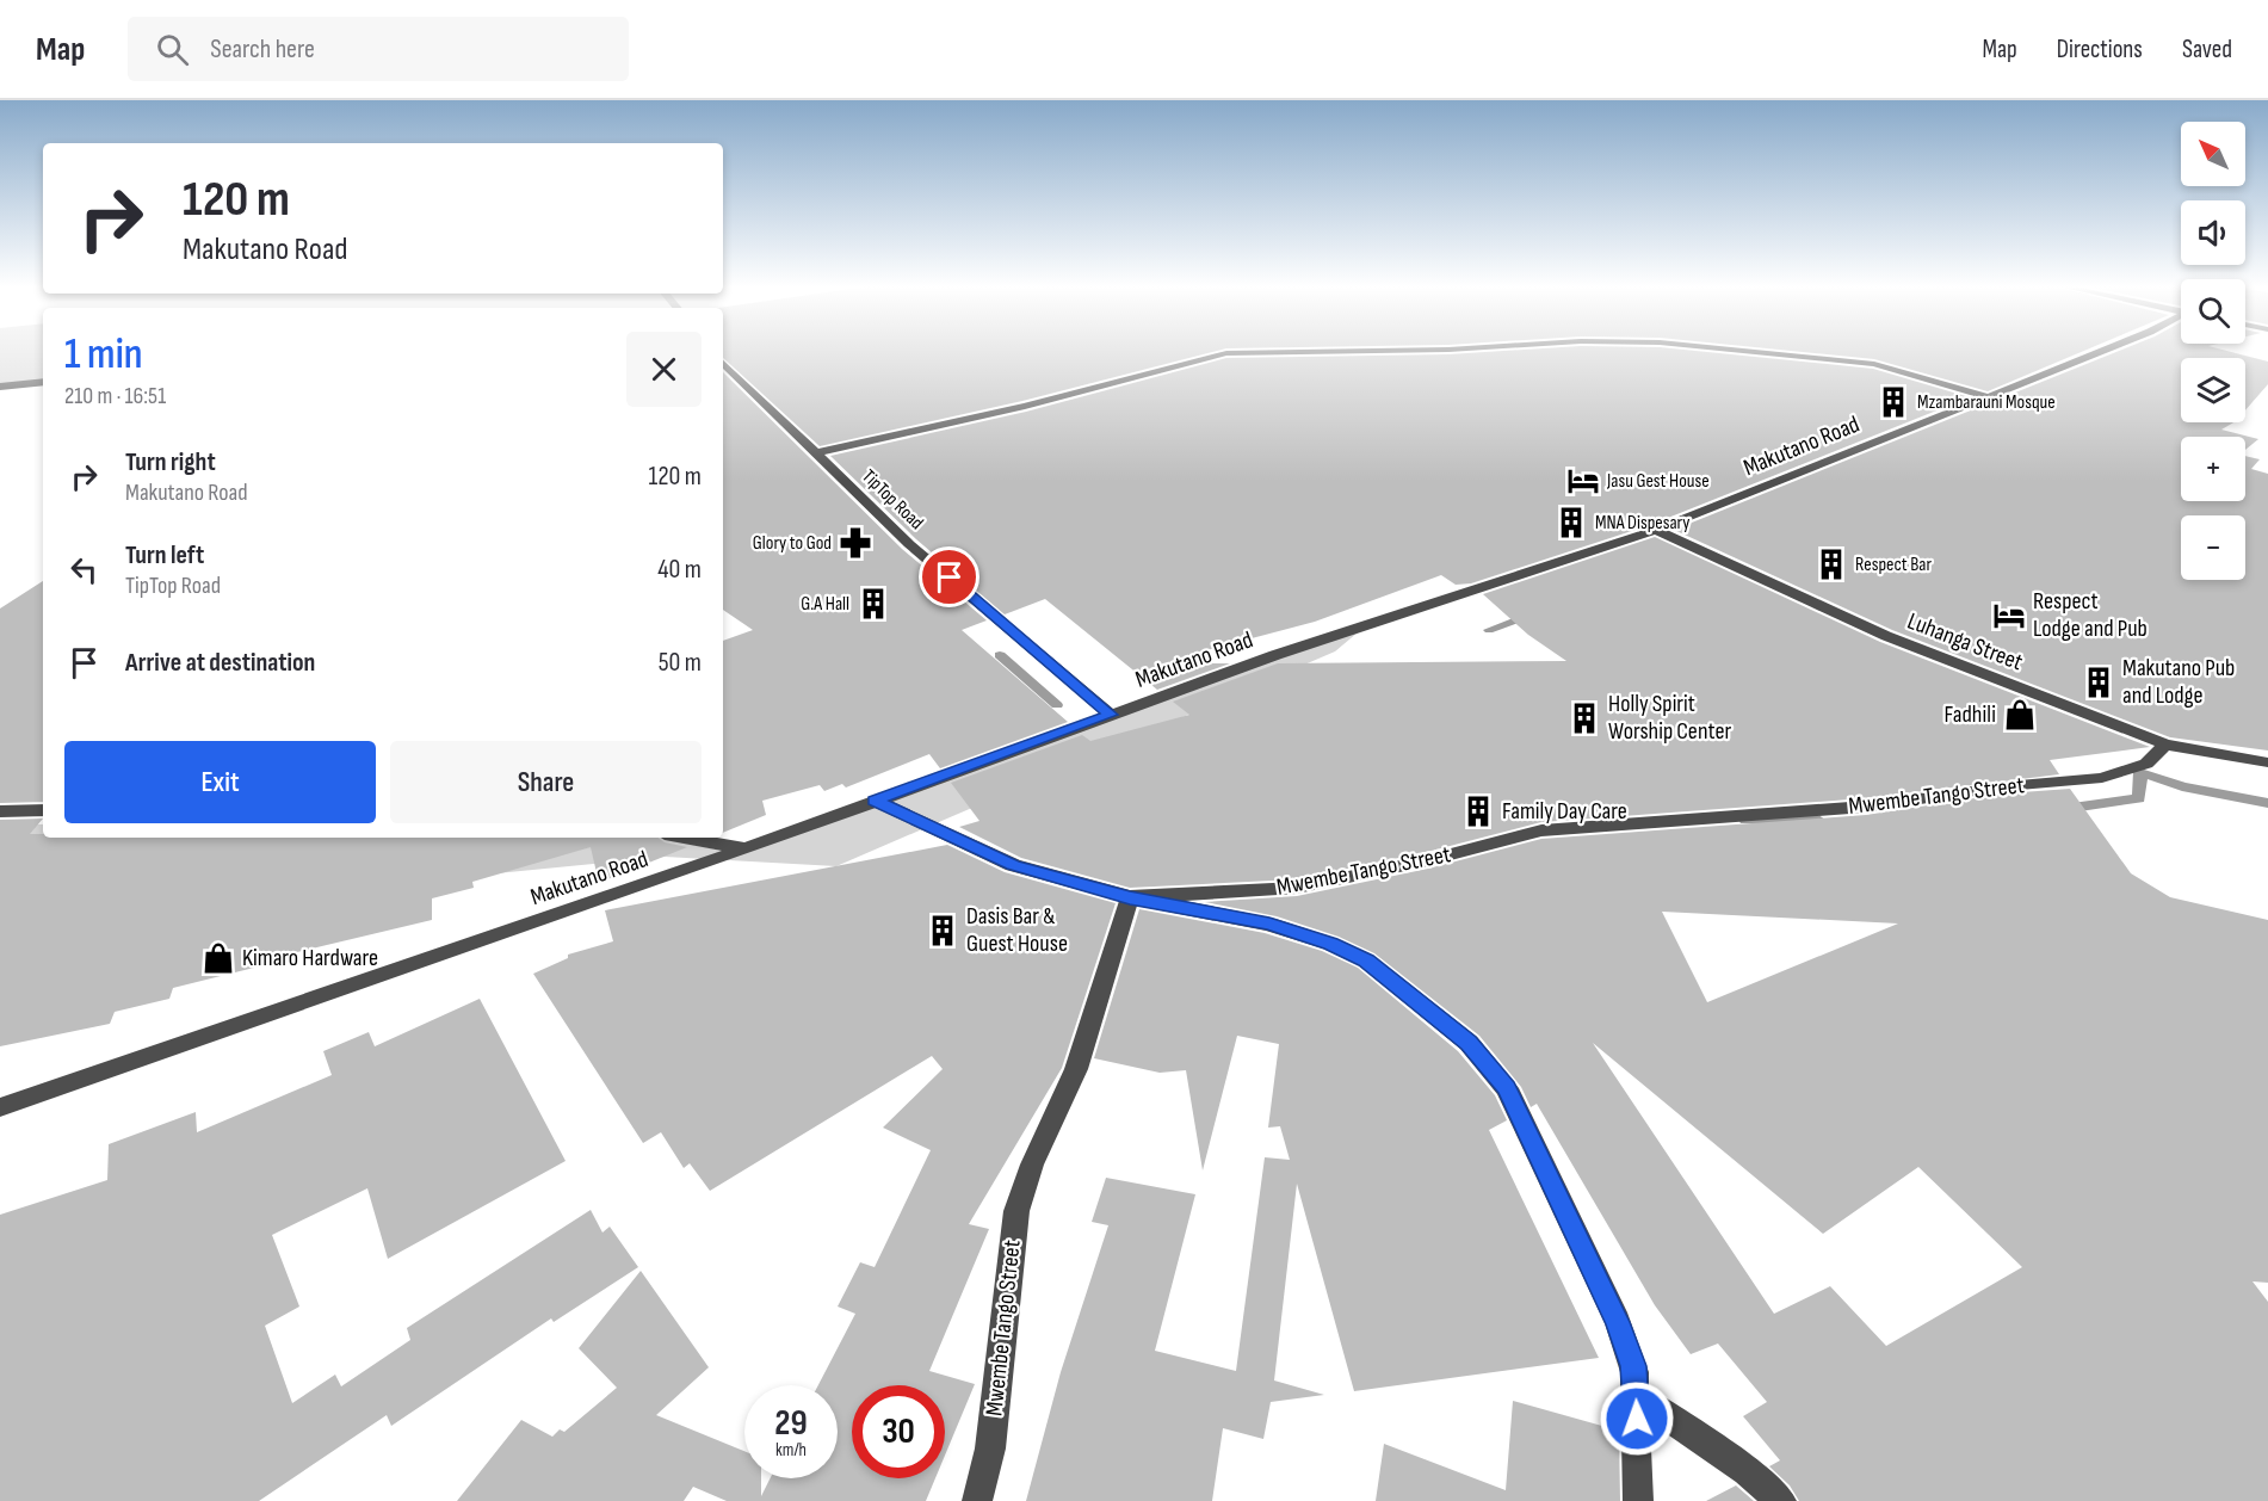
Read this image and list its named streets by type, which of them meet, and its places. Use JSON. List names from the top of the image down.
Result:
{
  "streets": {
    "street": [
      "Makutano Road",
      "TipTop Road",
      "Luhanga Street",
      "Mwembe Tango Street"
    ]
  },
  "crossings": [
    ["Makutano Road", "TipTop Road"],
    ["Makutano Road", "Luhanga Street"],
    ["Luhanga Street", "Mwembe Tango Street"]
  ],
  "places": {
    "building": [
      "Mzambarauni Mosque",
      "MNA Dispesary",
      "Respect Bar",
      "G.A Hall",
      "Makutano Pub and Lodge",
      "Holly Spirit Worship Center",
      "Family Day Care",
      "Dasis Bar & Guest House"
    ],
    "hotel": ["Jasu Gest House", "Respect Lodge and Pub"],
    "pharmacy": ["Glory to God"],
    "shop": ["Fadhili", "Kimaro Hardware"]
  },
  "north": "top left",
  "page": {
    "header": "Map",
    "search": "Search here",
    "nav": ["Map", "Directions", "Saved"],
    "map_buttons": ["+", "−"],
    "turn": ["120 m", "Makutano Road"],
    "heading": ["1 min", "210 m · 16:51"],
    "list": [
      {
        "name": "Turn right",
        "note": "Makutano Road",
        "value": "120 m"
      },
      {
        "name": "Turn left",
        "note": "TipTop Road",
        "value": "40 m"
      },
      {
        "name": "Arrive at destination",
        "value": "50 m"
      }
    ],
    "buttons": ["Exit", "Share"],
    "speed": "29 km/h",
    "limit": "30"
  }
}
